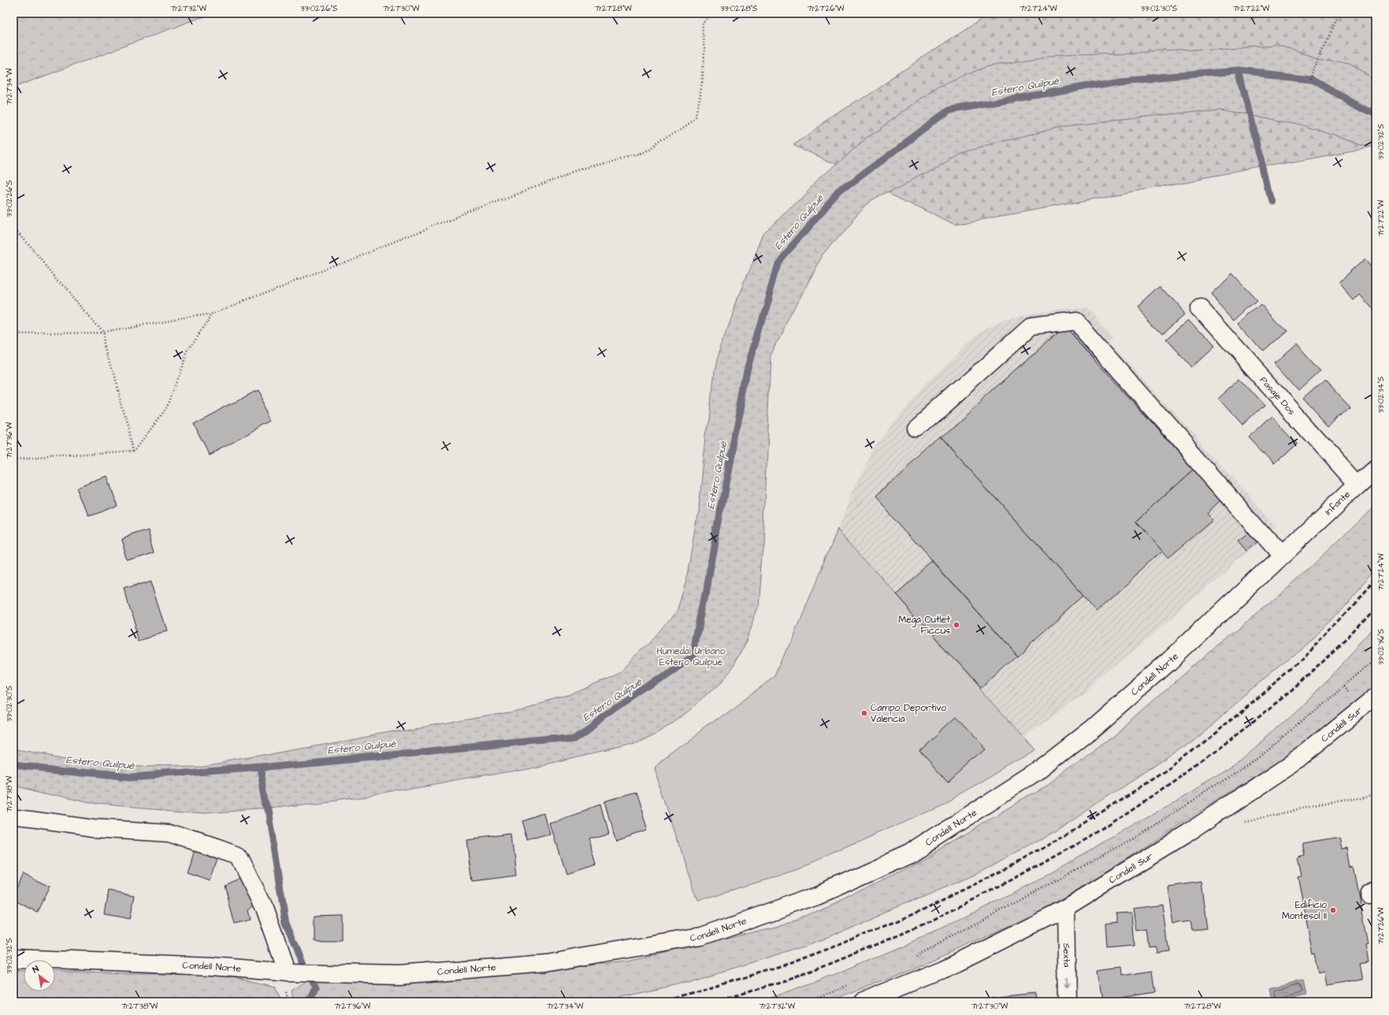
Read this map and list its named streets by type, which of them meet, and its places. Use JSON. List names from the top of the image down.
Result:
{
  "streets": {
    "street": [
      "Pasaje Dos",
      "Infante",
      "Condell Norte",
      "Condell Sur",
      "Sexta"
    ]
  },
  "crossings": [
    ["Pasaje Dos", "Infante"],
    ["Infante", "Condell Norte"],
    ["Condell Sur", "Sexta"]
  ],
  "one_way": ["Sexta"],
  "water": ["Estero Quilpué"],
  "parks": ["Humedal Urbano Estero Quilpué"],
  "places": ["Mega Outlet Ficcus", "Campo Deportivo Valencia", "Edificio Montesol II"],
  "north": "top left",
  "coordinates": [
    "71°27'32\"W",
    "33°02'26\"S",
    "71°27'30\"W",
    "71°27'28\"W",
    "33°02'28\"S",
    "71°27'26\"W",
    "71°27'24\"W",
    "33°02'30\"S",
    "71°27'22\"W",
    "71°27'34\"W",
    "33°02'32\"S",
    "33°02'34\"S",
    "71°27'36\"W",
    "33°02'36\"S",
    "71°27'38\"W"
  ]
}
